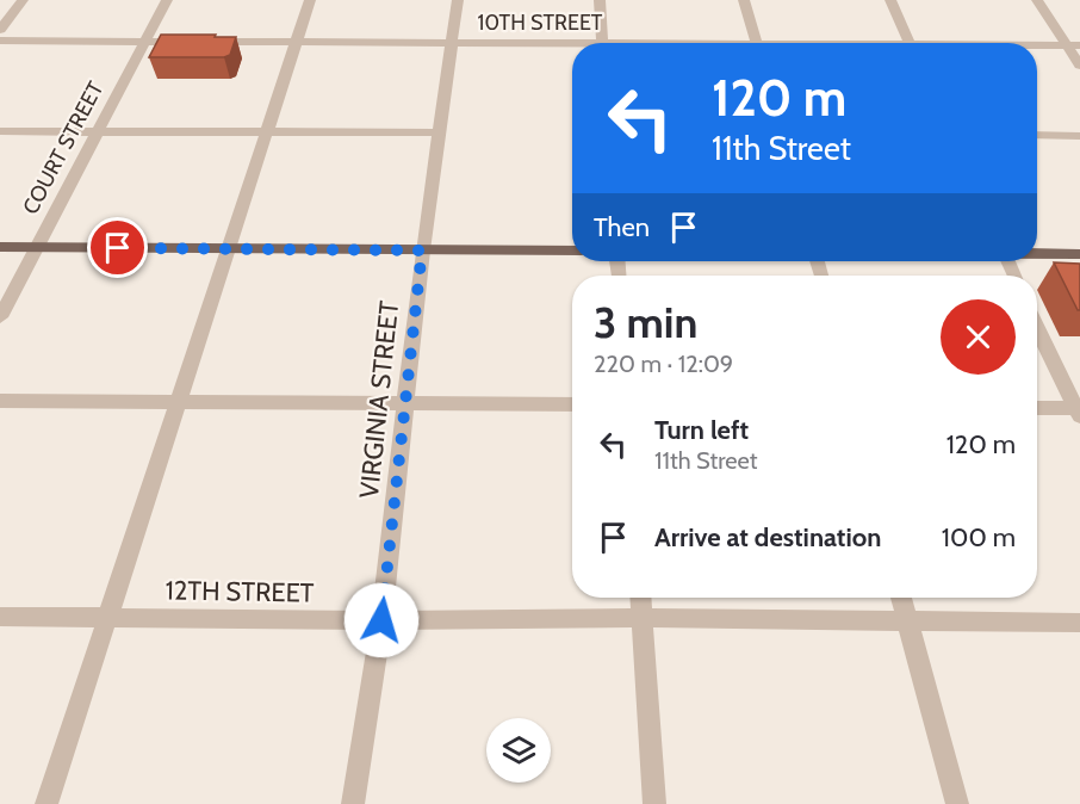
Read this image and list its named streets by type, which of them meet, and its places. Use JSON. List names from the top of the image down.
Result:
{
  "streets": {
    "street": [
      "10TH STREET",
      "COURT STREET",
      "VIRGINIA STREET",
      "12TH STREET"
    ]
  },
  "crossings": [
    ["10TH STREET", "VIRGINIA STREET"],
    ["VIRGINIA STREET", "12TH STREET"]
  ],
  "page": {
    "turn": ["120 m", "11th Street"],
    "then": "Then",
    "heading": ["3 min", "220 m · 12:09"],
    "list": [
      {
        "name": "Turn left",
        "note": "11th Street",
        "value": "120 m"
      },
      {
        "name": "Arrive at destination",
        "value": "100 m"
      }
    ]
  }
}
